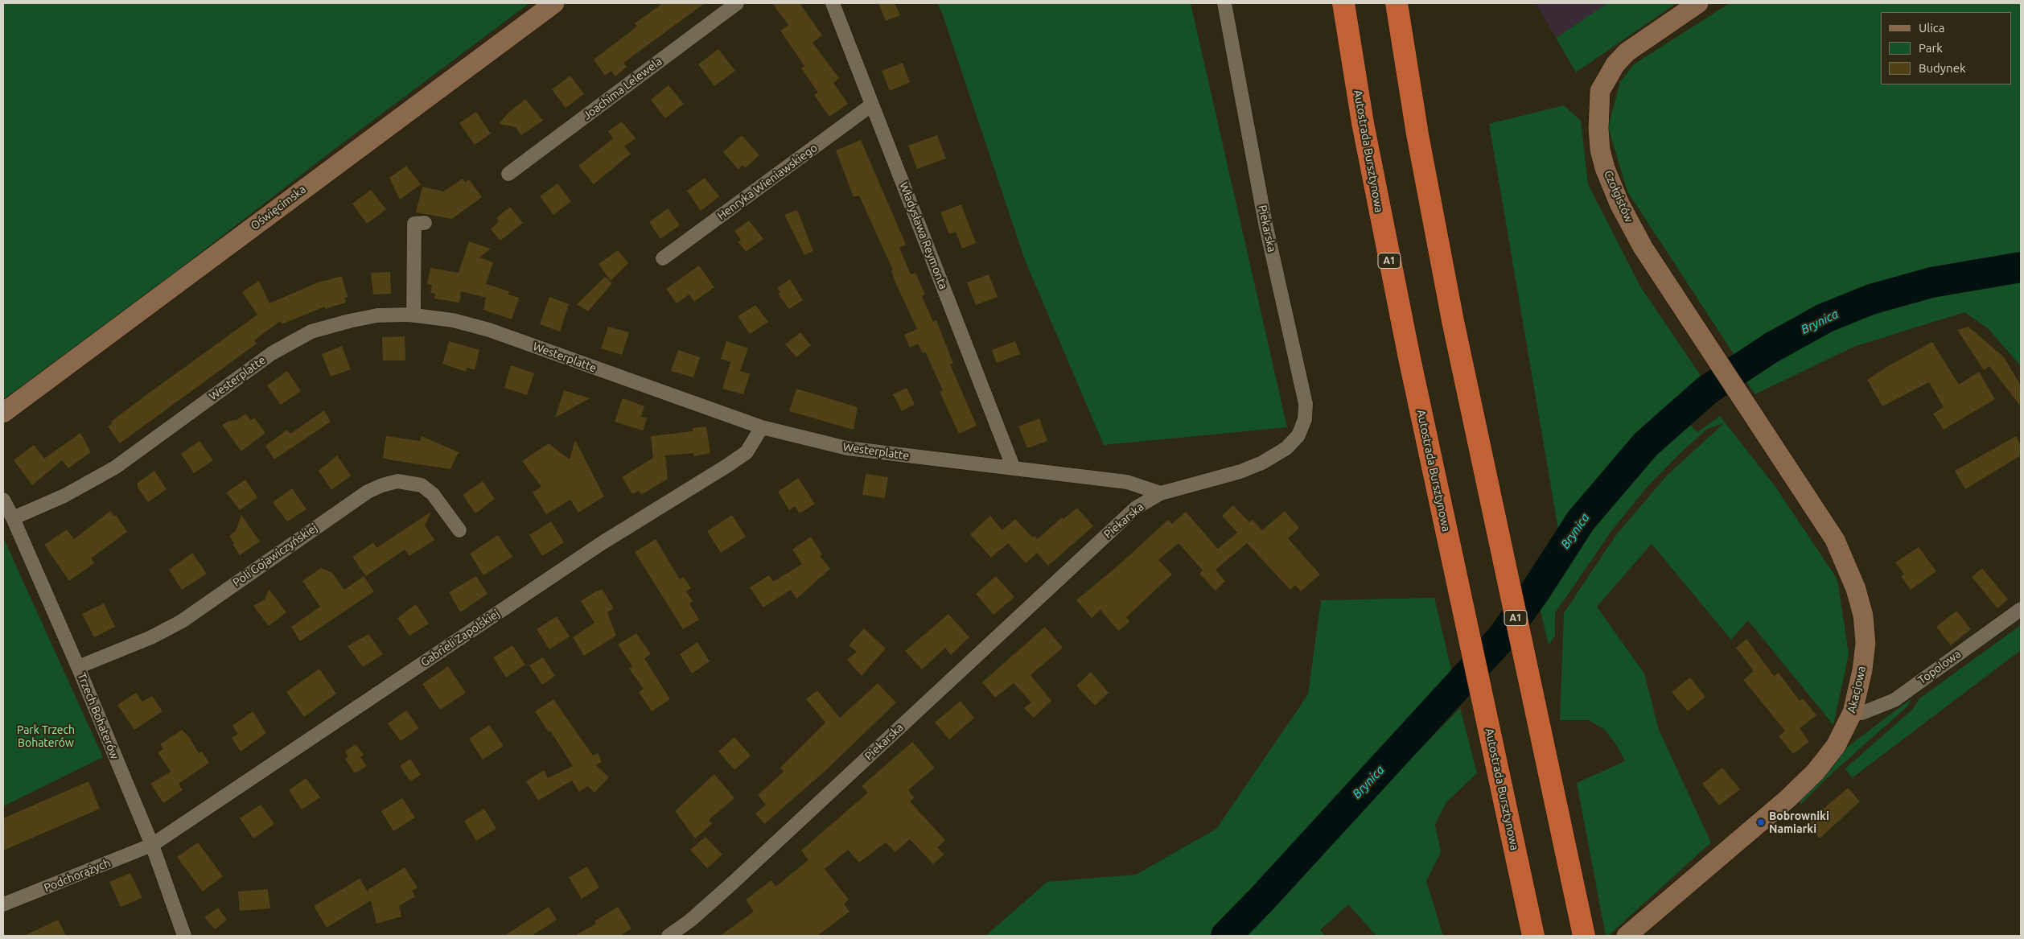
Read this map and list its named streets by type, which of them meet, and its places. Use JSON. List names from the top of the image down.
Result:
{
  "streets": {
    "highway": ["Autostrada Bursztynowa", "A1"],
    "street": [
      "Joachima Lelewela",
      "Henryka Wieniawskiego",
      "Czołgistów",
      "Oświęcimska",
      "Piekarska",
      "Władysława Reymonta",
      "Westerplatte",
      "Poli Gojawiczyńskiej",
      "Gabrieli Zapolskiej",
      "Topolowa",
      "Akacjowa",
      "Trzech Bohaterów",
      "Podchorążych"
    ]
  },
  "crossings": [
    ["Henryka Wieniawskiego", "Władysława Reymonta"],
    ["Czołgistów", "Akacjowa"],
    ["Piekarska", "Westerplatte"],
    ["Władysława Reymonta", "Westerplatte"],
    ["Westerplatte", "Gabrieli Zapolskiej"],
    ["Westerplatte", "Trzech Bohaterów"],
    ["Poli Gojawiczyńskiej", "Trzech Bohaterów"],
    ["Gabrieli Zapolskiej", "Trzech Bohaterów"],
    ["Gabrieli Zapolskiej", "Podchorążych"],
    ["Topolowa", "Akacjowa"],
    ["Trzech Bohaterów", "Podchorążych"]
  ],
  "water": ["Brynica"],
  "parks": ["Park Trzech Bohaterów"],
  "places": ["Bobrowniki Namiarki"],
  "legend": ["Ulica", "Park", "Budynek"]
}
